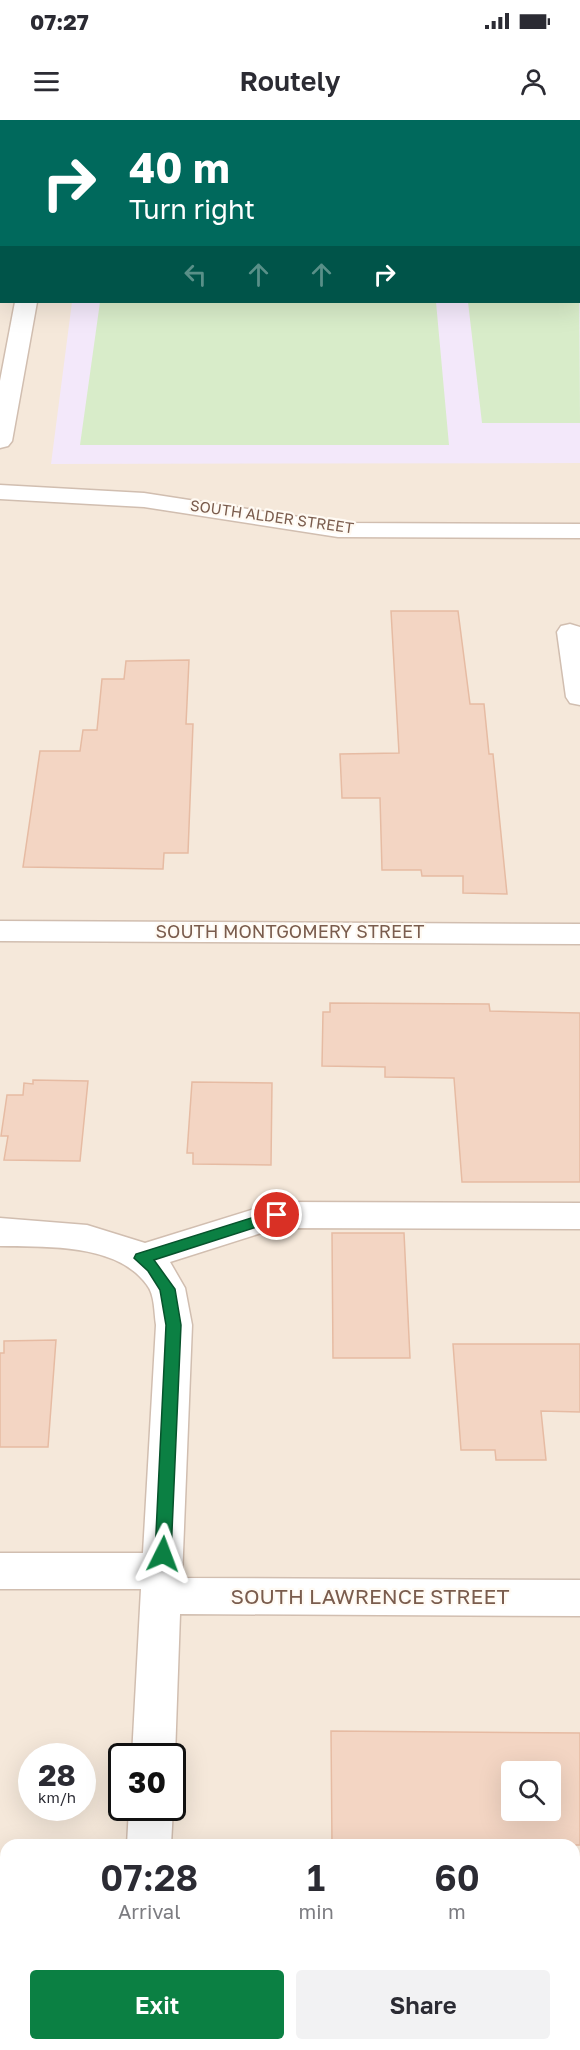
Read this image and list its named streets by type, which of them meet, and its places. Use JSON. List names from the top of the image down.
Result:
{
  "streets": {
    "street": ["SOUTH ALDER STREET", "SOUTH MONTGOMERY STREET", "SOUTH LAWRENCE STREET"]
  },
  "page": {
    "status": "07:27",
    "header": "Routely",
    "turn": ["40 m", "Turn right"],
    "speed": "28 km/h",
    "limit": "30",
    "eta": [
      "07:28",
      "Arrival",
      "1",
      "min",
      "60",
      "m"
    ],
    "buttons": ["Exit", "Share"]
  }
}
